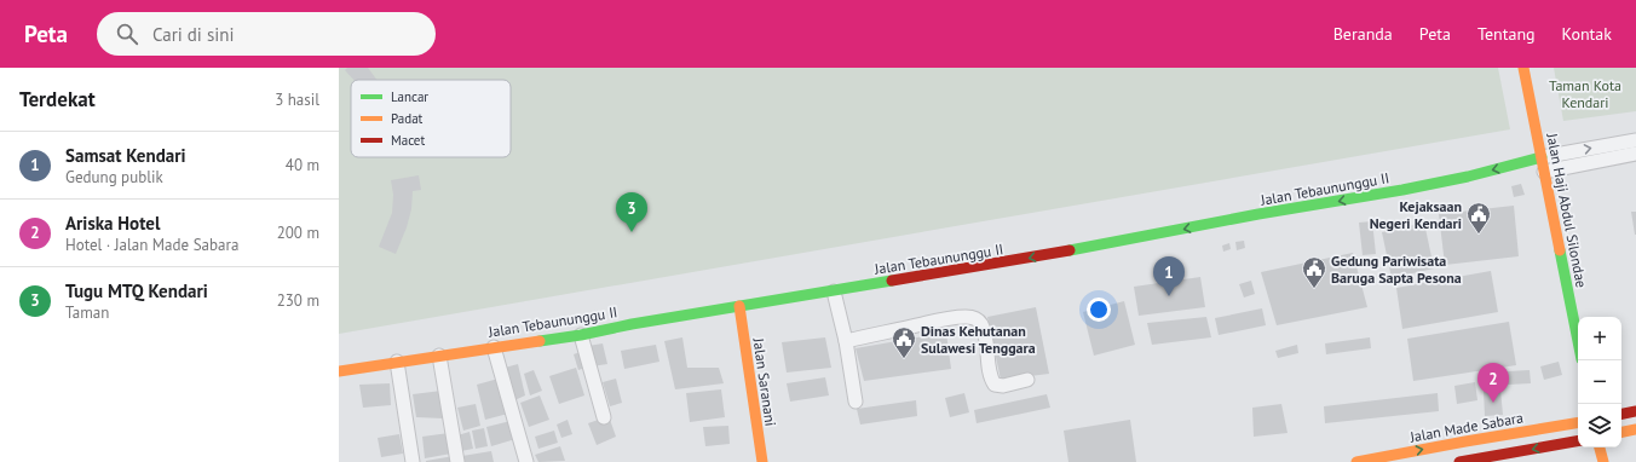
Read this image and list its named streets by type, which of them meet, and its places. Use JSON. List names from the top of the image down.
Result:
{
  "streets": {
    "main road": [
      "Jalan Tebaununggu II",
      "Jalan Haji Abdul Silondae",
      "Jalan Saranani",
      "Jalan Made Sabara"
    ]
  },
  "crossings": [
    ["Jalan Tebaununggu II", "Jalan Haji Abdul Silondae"],
    ["Jalan Tebaununggu II", "Jalan Saranani"]
  ],
  "one_way": ["Jalan Tebaununggu II"],
  "parks": ["Taman Kota Kendari"],
  "places": {
    "public building": ["Kejaksaan Negeri Kendari", "Gedung Pariwisata Baruga Sapta Pesona", "Dinas Kehutanan Sulawesi Tenggara"]
  },
  "legend": ["Lancar", "Padat", "Macet"],
  "page": {
    "header": "Peta",
    "search": "Cari di sini",
    "nav": [
      "Beranda",
      "Peta",
      "Tentang",
      "Kontak"
    ],
    "heading": ["Terdekat", "3 hasil"],
    "list": [
      {
        "mark": "1",
        "name": "Samsat Kendari",
        "note": "Gedung publik",
        "value": "40 m"
      },
      {
        "mark": "2",
        "name": "Ariska Hotel",
        "note": "Hotel · Jalan Made Sabara",
        "value": "200 m"
      },
      {
        "mark": "3",
        "name": "Tugu MTQ Kendari",
        "note": "Taman",
        "value": "230 m"
      }
    ],
    "pins": ["3", "1", "2"],
    "map_buttons": ["+", "−"]
  }
}
